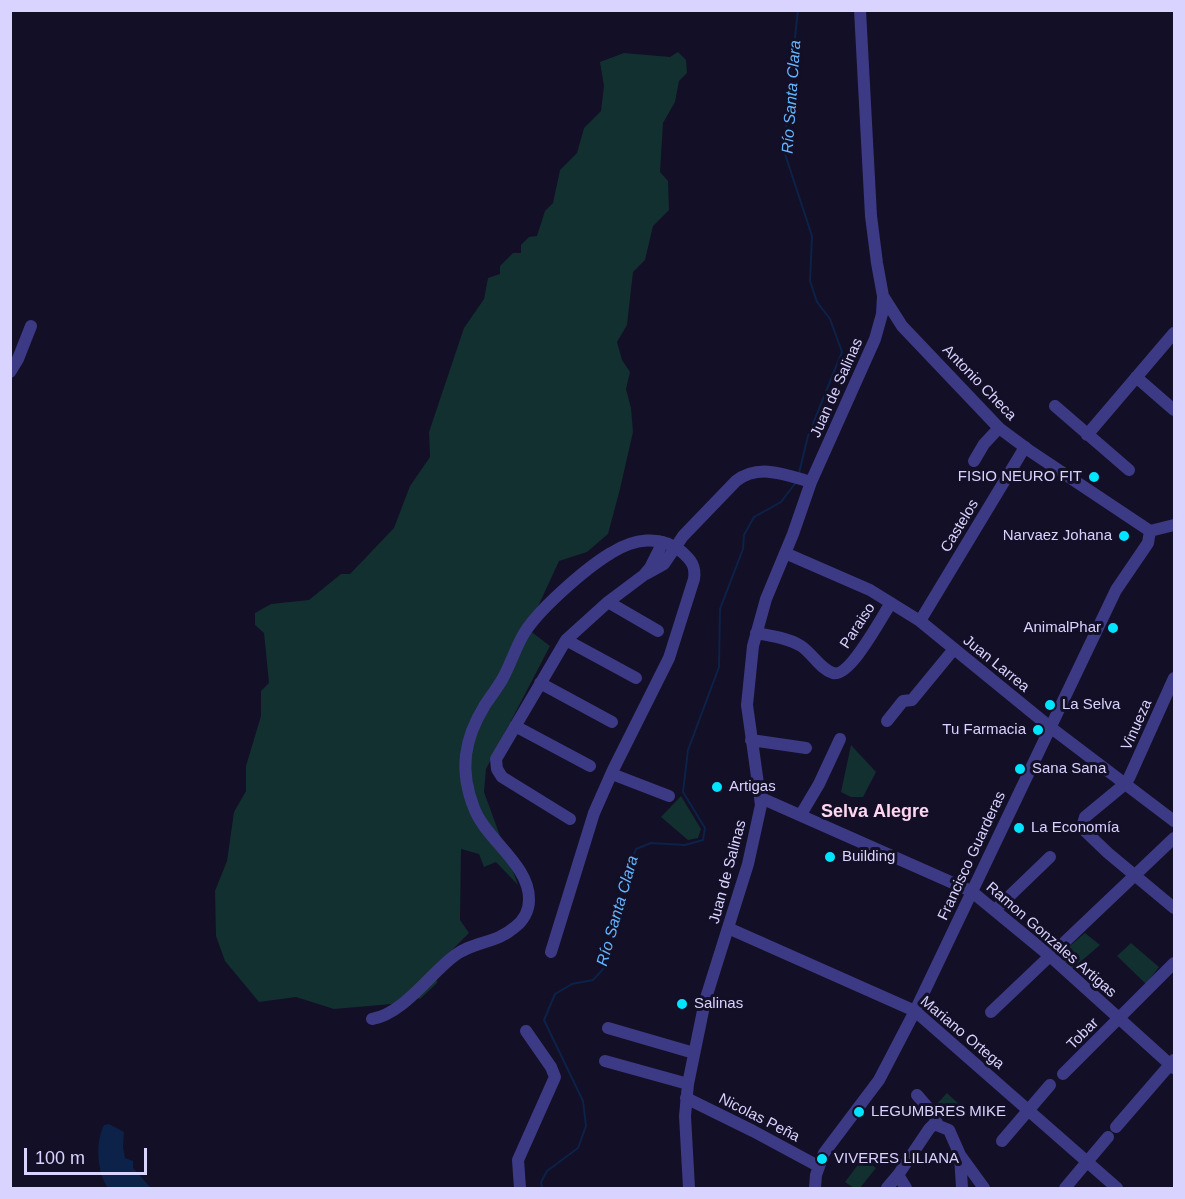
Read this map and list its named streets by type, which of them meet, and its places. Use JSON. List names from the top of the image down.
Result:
{
  "streets": {
    "street": [
      "Antonio Checa",
      "Juan de Salinas",
      "Castelos",
      "Paraiso",
      "Juan Larrea",
      "Vinueza",
      "Francisco Guarderas",
      "Ramon Gonzales Artigas",
      "Mariano Ortega",
      "Tobar",
      "Nicolas Peña"
    ]
  },
  "crossings": [
    ["Antonio Checa", "Juan de Salinas"],
    ["Antonio Checa", "Castelos"],
    ["Antonio Checa", "Francisco Guarderas"],
    ["Juan de Salinas", "Paraiso"],
    ["Juan de Salinas", "Juan Larrea"],
    ["Juan de Salinas", "Ramon Gonzales Artigas"],
    ["Juan de Salinas", "Mariano Ortega"],
    ["Juan de Salinas", "Nicolas Peña"],
    ["Castelos", "Juan Larrea"],
    ["Paraiso", "Juan Larrea"],
    ["Juan Larrea", "Vinueza"],
    ["Juan Larrea", "Francisco Guarderas"],
    ["Francisco Guarderas", "Ramon Gonzales Artigas"],
    ["Francisco Guarderas", "Mariano Ortega"],
    ["Francisco Guarderas", "Nicolas Peña"],
    ["Ramon Gonzales Artigas", "Tobar"]
  ],
  "districts": ["Selva Alegre"],
  "water": ["Río Santa Clara"],
  "places": [
    "FISIO NEURO FIT",
    "Narvaez Johana",
    "AnimalPhar",
    "La Selva",
    "Tu Farmacia",
    "Sana Sana",
    "Artigas",
    "La Economía",
    "Building",
    "Salinas",
    "LEGUMBRES MIKE",
    "VIVERES LILIANA"
  ],
  "scale_bar": "100 m"
}
